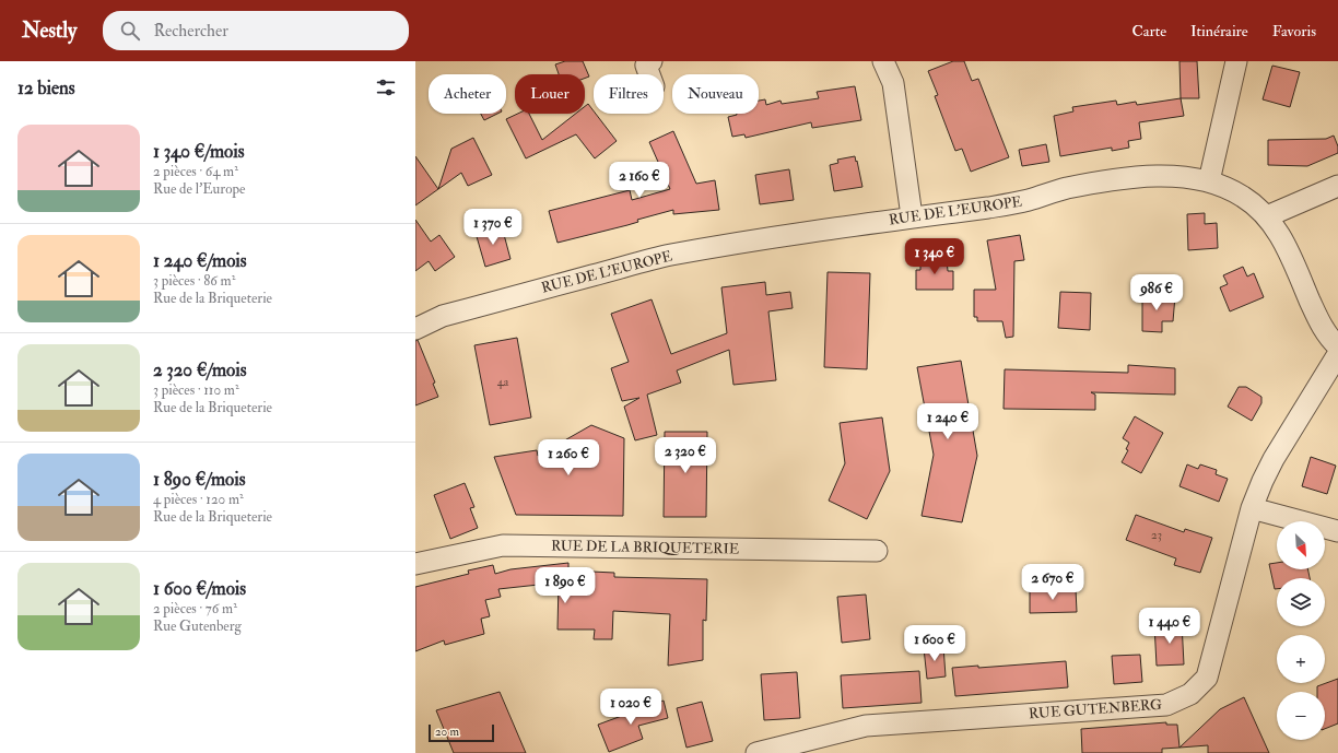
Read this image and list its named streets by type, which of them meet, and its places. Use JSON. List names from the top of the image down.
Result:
{
  "streets": {
    "street": ["RUE DE L'EUROPE", "RUE DE LA BRIQUETERIE", "RUE GUTENBERG"]
  },
  "house_numbers": ["4a", "23"],
  "scale_bar": "20 m",
  "north": "bottom right",
  "page": {
    "header": "Nestly",
    "search": "Rechercher",
    "nav": ["Carte", "Itinéraire", "Favoris"],
    "heading": "12 biens",
    "chip": [
      "Acheter",
      "Louer",
      "Filtres",
      "Nouveau"
    ],
    "list": [
      {
        "name": "1 340 €/mois",
        "note": "2 pièces · 64 m² · Rue de l'Europe"
      },
      {
        "name": "1 240 €/mois",
        "note": "3 pièces · 86 m² · Rue de la Briqueterie"
      },
      {
        "name": "2 320 €/mois",
        "note": "3 pièces · 110 m² · Rue de la Briqueterie"
      },
      {
        "name": "1 890 €/mois",
        "note": "4 pièces · 120 m² · Rue de la Briqueterie"
      },
      {
        "name": "1 600 €/mois",
        "note": "2 pièces · 76 m² · Rue Gutenberg"
      }
    ],
    "price": [
      "2 160 €",
      "1 370 €",
      "1 340 €",
      "986 €",
      "1 240 €",
      "2 320 €",
      "1 260 €",
      "2 670 €",
      "1 890 €",
      "1 440 €",
      "1 600 €",
      "1 020 €"
    ],
    "map_buttons": ["+", "−"],
    "scale": "20 m"
  }
}
